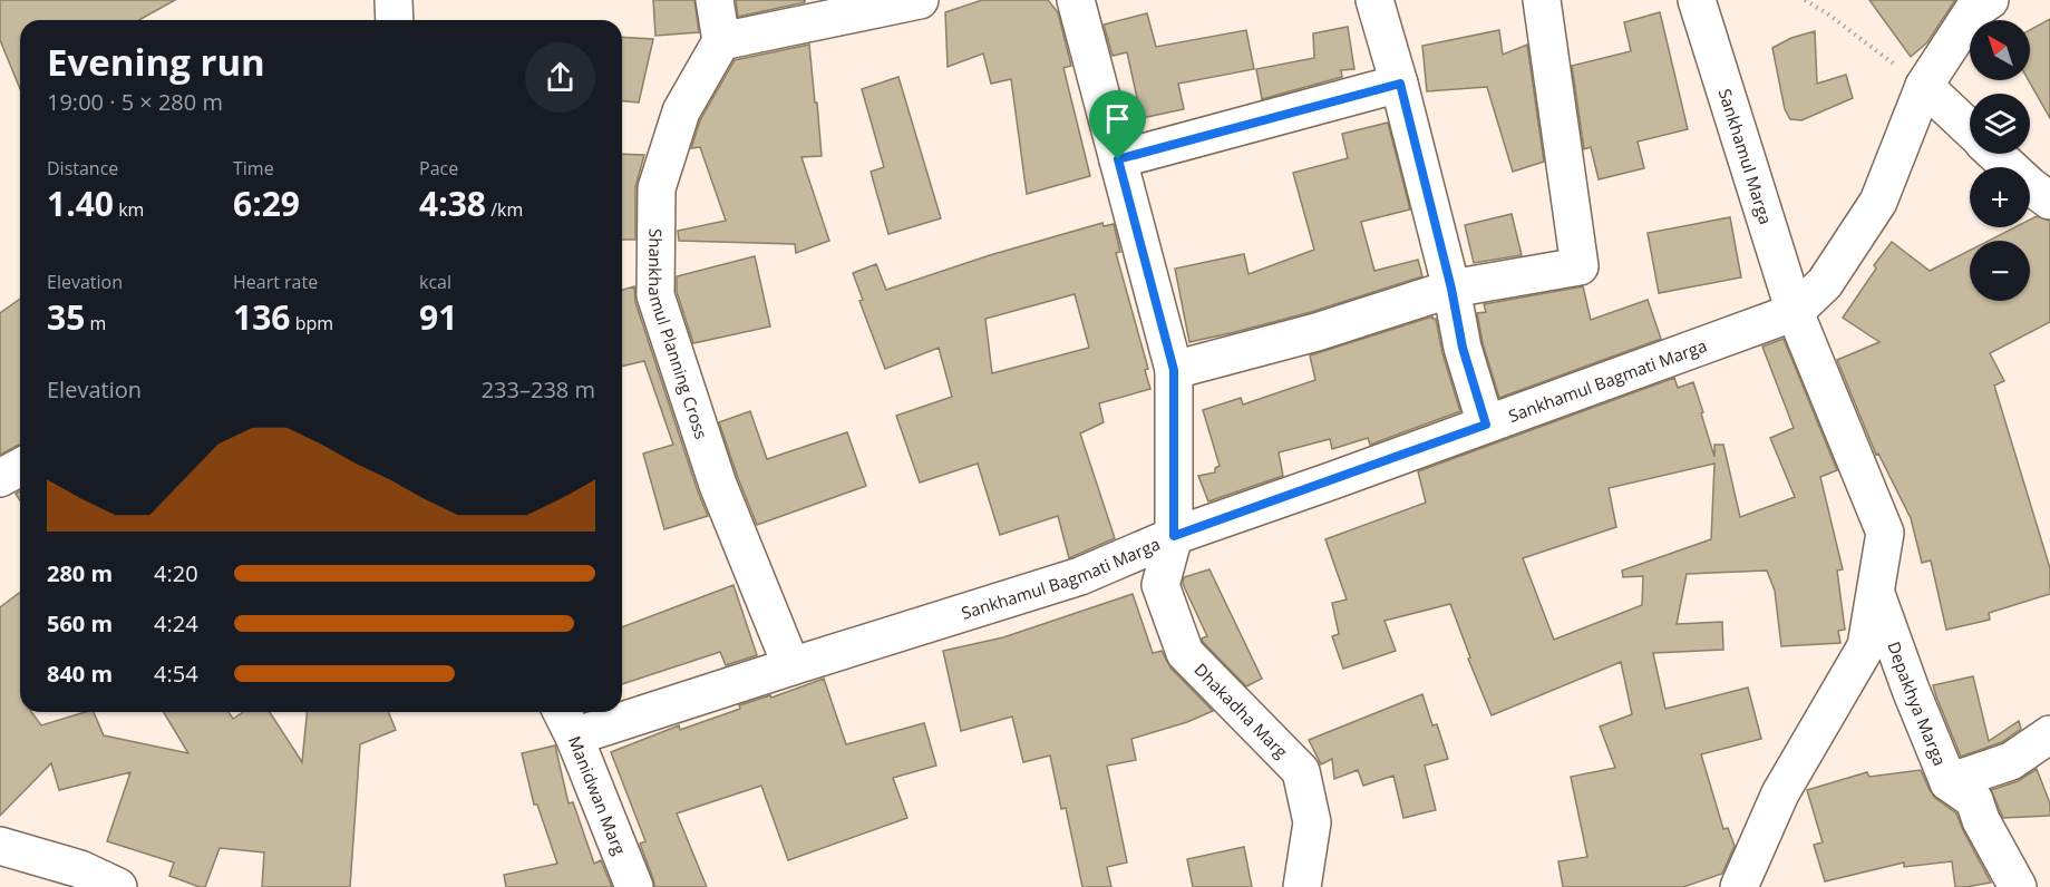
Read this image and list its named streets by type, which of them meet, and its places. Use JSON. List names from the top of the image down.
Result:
{
  "streets": {
    "street": [
      "Sankhamul Marga",
      "Shankhamul Planning Cross",
      "Sankhamul Bagmati Marga",
      "Depakhya Marga",
      "Dhakadha Marg",
      "Manidwan Marg"
    ]
  },
  "crossings": [
    ["Sankhamul Marga", "Sankhamul Bagmati Marga"],
    ["Sankhamul Marga", "Depakhya Marga"],
    ["Shankhamul Planning Cross", "Sankhamul Bagmati Marga"],
    ["Sankhamul Bagmati Marga", "Dhakadha Marg"],
    ["Sankhamul Bagmati Marga", "Manidwan Marg"]
  ],
  "north": "top left",
  "page": {
    "map_buttons": ["+", "−"],
    "heading": ["Evening run", "19:00 · 5 × 280 m"],
    "stats": [
      ["Distance", "1.40 km"],
      ["Time", "6:29"],
      ["Pace", "4:38 /km"],
      ["Elevation", "35 m"],
      ["Heart rate", "136 bpm"],
      ["kcal", "91"]
    ],
    "chart": ["Elevation", "233–238 m"],
    "list": [
      {
        "name": "280 m",
        "note": "4:20"
      },
      {
        "name": "560 m",
        "note": "4:24"
      },
      {
        "name": "840 m",
        "note": "4:54"
      }
    ]
  }
}
